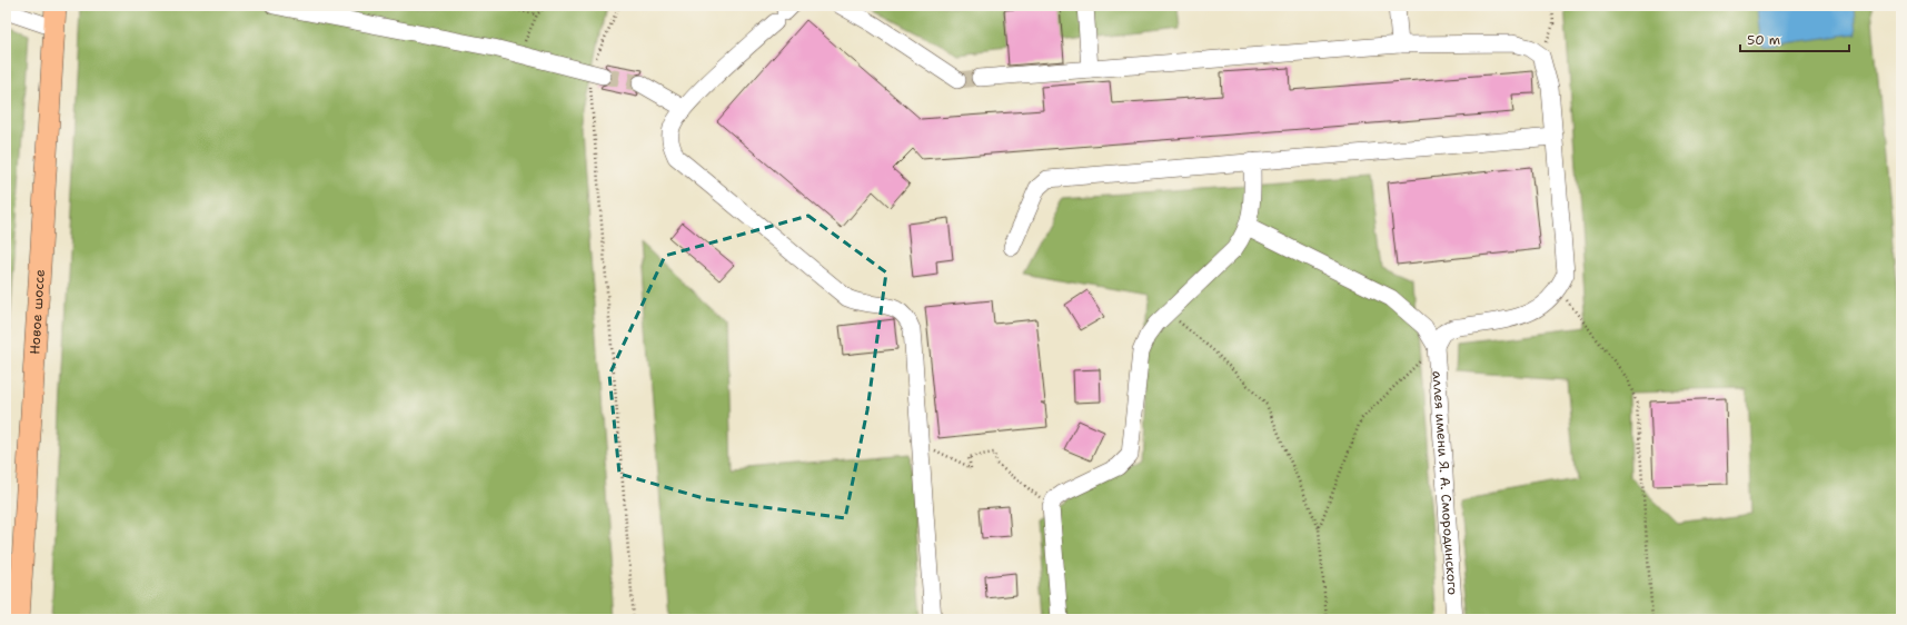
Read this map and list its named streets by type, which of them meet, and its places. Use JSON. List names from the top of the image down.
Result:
{
  "streets": {
    "main road": ["Новое шоссе"],
    "street": ["аллея имени Я. А. Смородинского"]
  },
  "scale_bar": "50 m"
}
